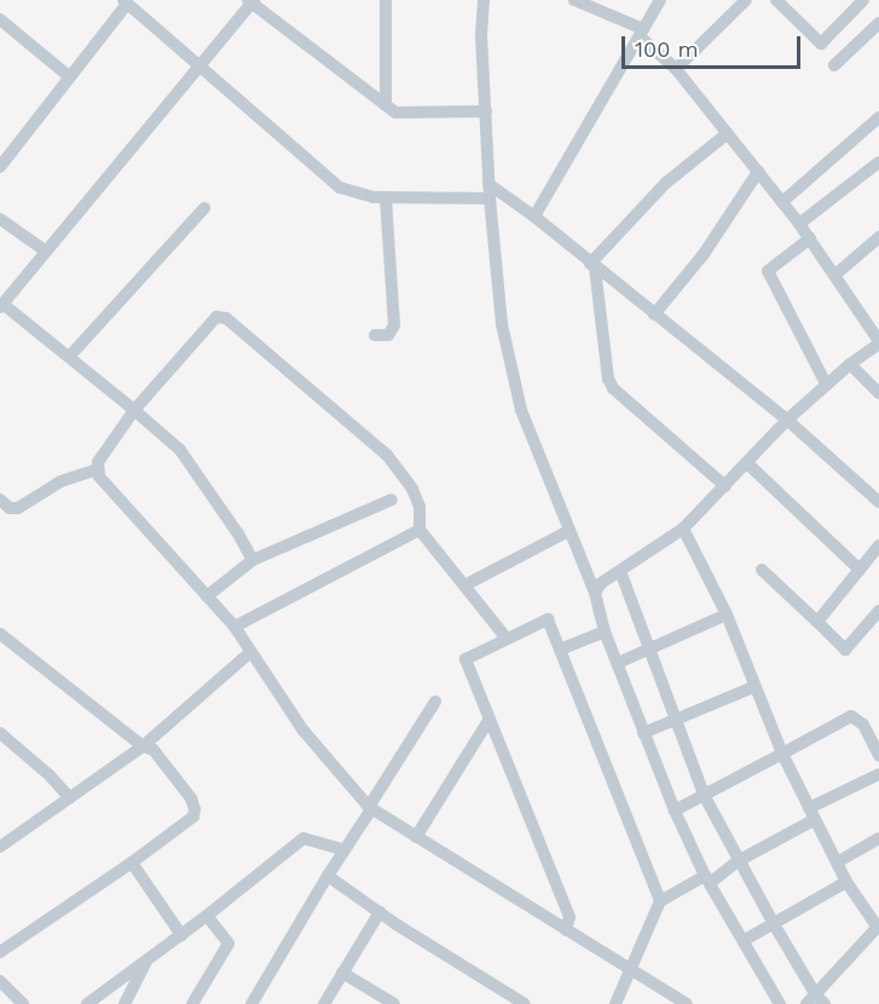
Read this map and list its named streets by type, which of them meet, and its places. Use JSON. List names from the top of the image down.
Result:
{
  "scale_bar": "100 m"
}
